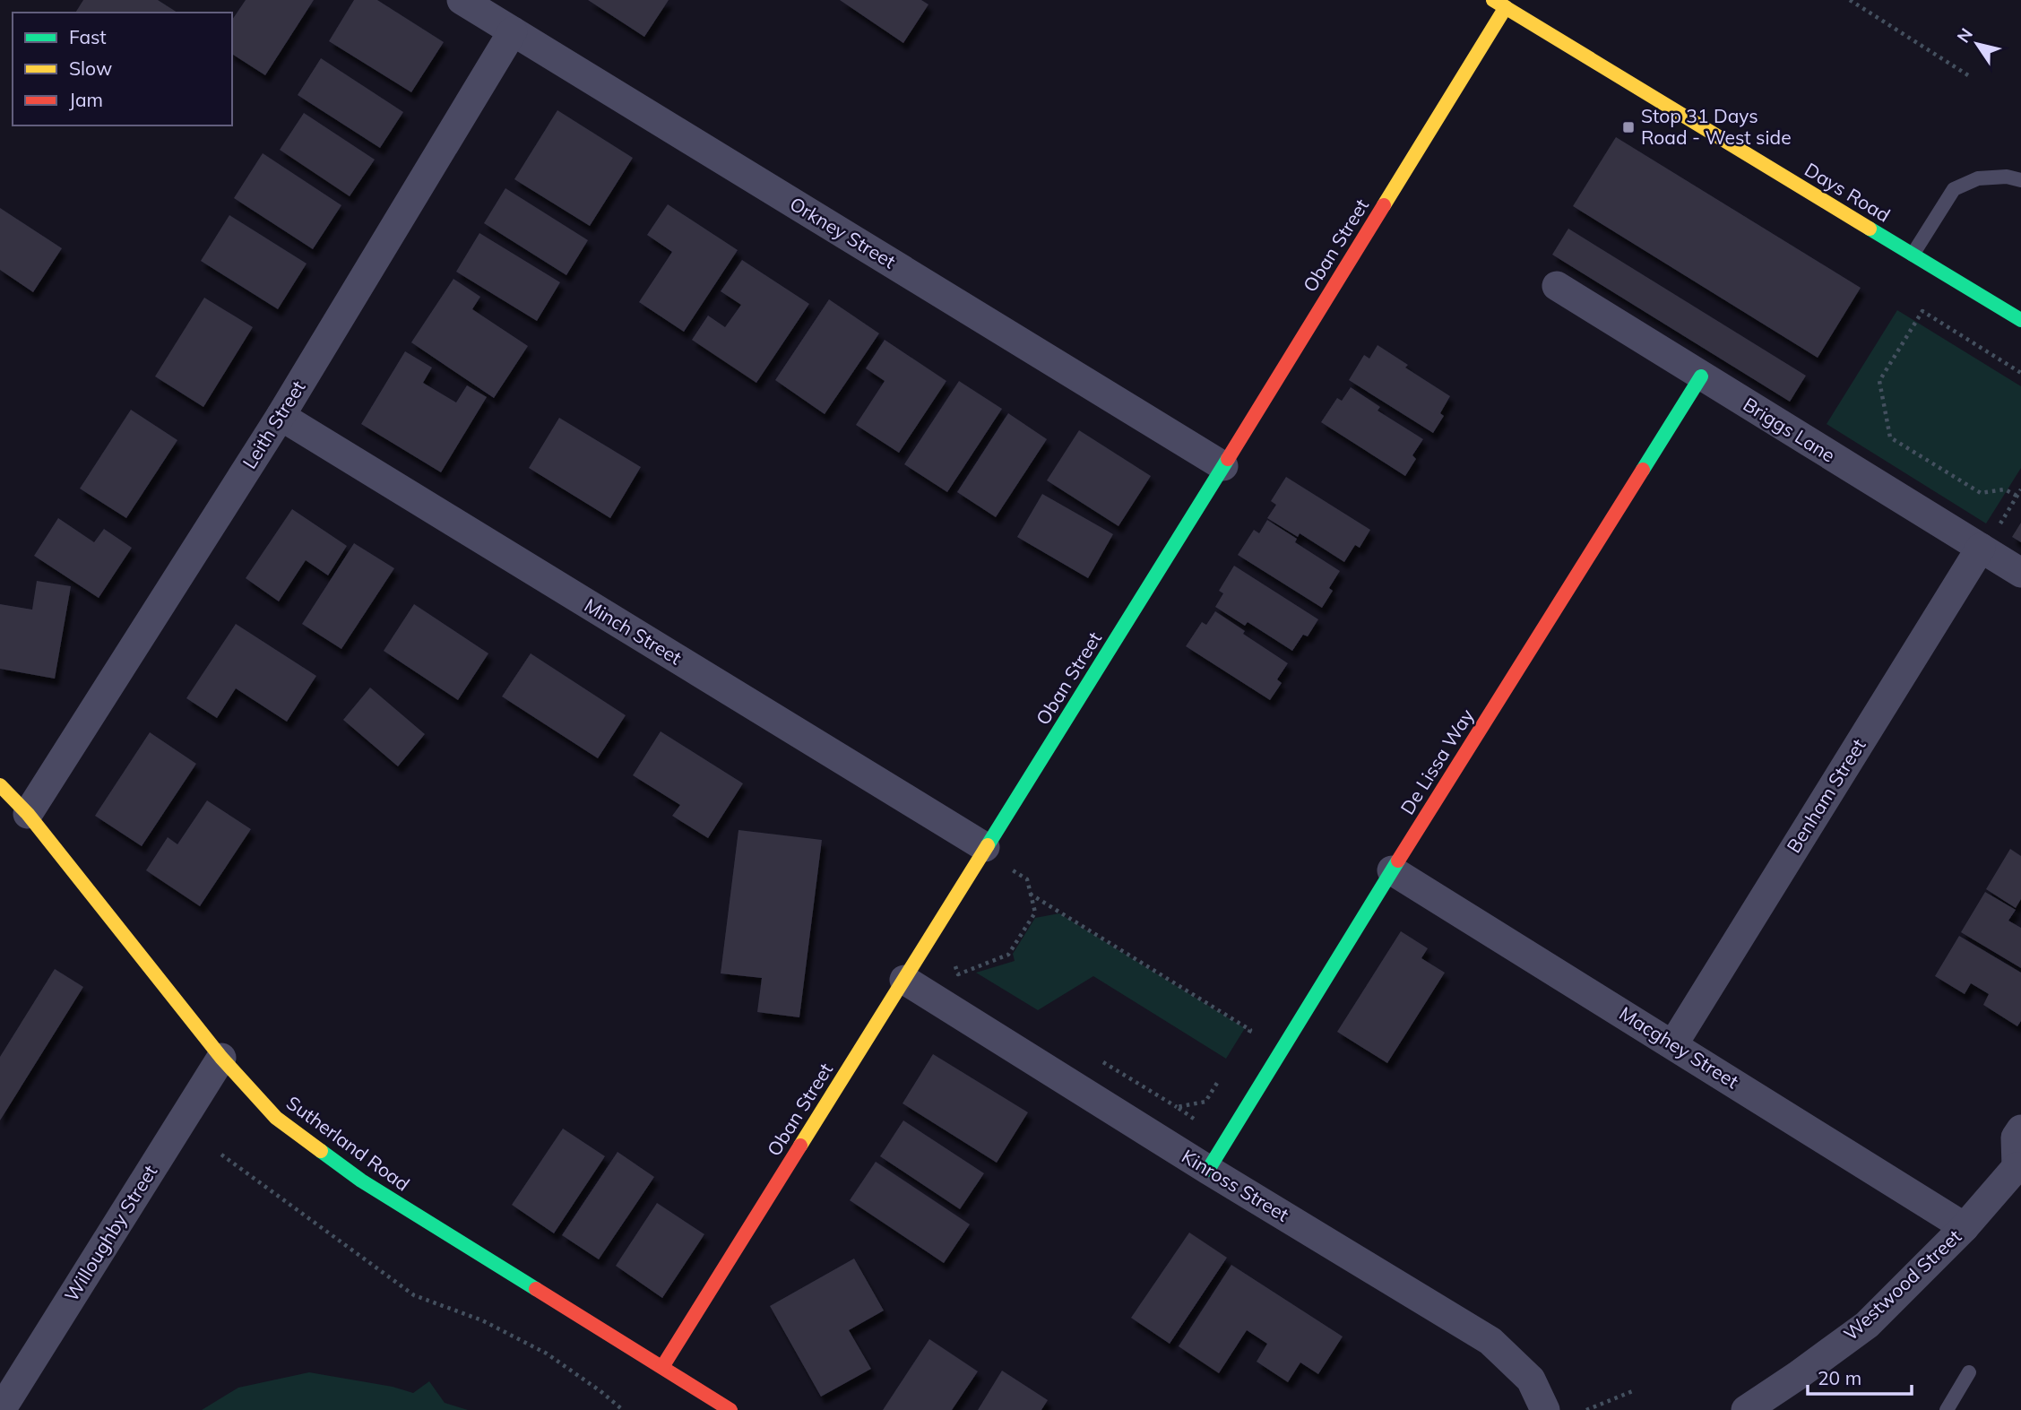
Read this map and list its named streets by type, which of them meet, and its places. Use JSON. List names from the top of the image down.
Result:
{
  "streets": {
    "street": [
      "Days Road",
      "Orkney Street",
      "Oban Street",
      "Leith Street",
      "Briggs Lane",
      "Minch Street",
      "De Lissa Way",
      "Benham Street",
      "Macghey Street",
      "Sutherland Road",
      "Kinross Street",
      "Willoughby Street",
      "Westwood Street"
    ]
  },
  "crossings": [
    ["Days Road", "Oban Street"],
    ["Orkney Street", "Oban Street"],
    ["Orkney Street", "Leith Street"],
    ["Oban Street", "Minch Street"],
    ["Oban Street", "Sutherland Road"],
    ["Oban Street", "Kinross Street"],
    ["Leith Street", "Minch Street"],
    ["Leith Street", "Sutherland Road"],
    ["Briggs Lane", "De Lissa Way"],
    ["Briggs Lane", "Benham Street"],
    ["De Lissa Way", "Macghey Street"],
    ["De Lissa Way", "Kinross Street"],
    ["Benham Street", "Macghey Street"],
    ["Macghey Street", "Westwood Street"],
    ["Sutherland Road", "Willoughby Street"]
  ],
  "places": {
    "transit": ["Stop 31 Days Road - West side"]
  },
  "legend": ["Fast", "Slow", "Jam"],
  "scale_bar": "20 m",
  "north": "top left"
}
